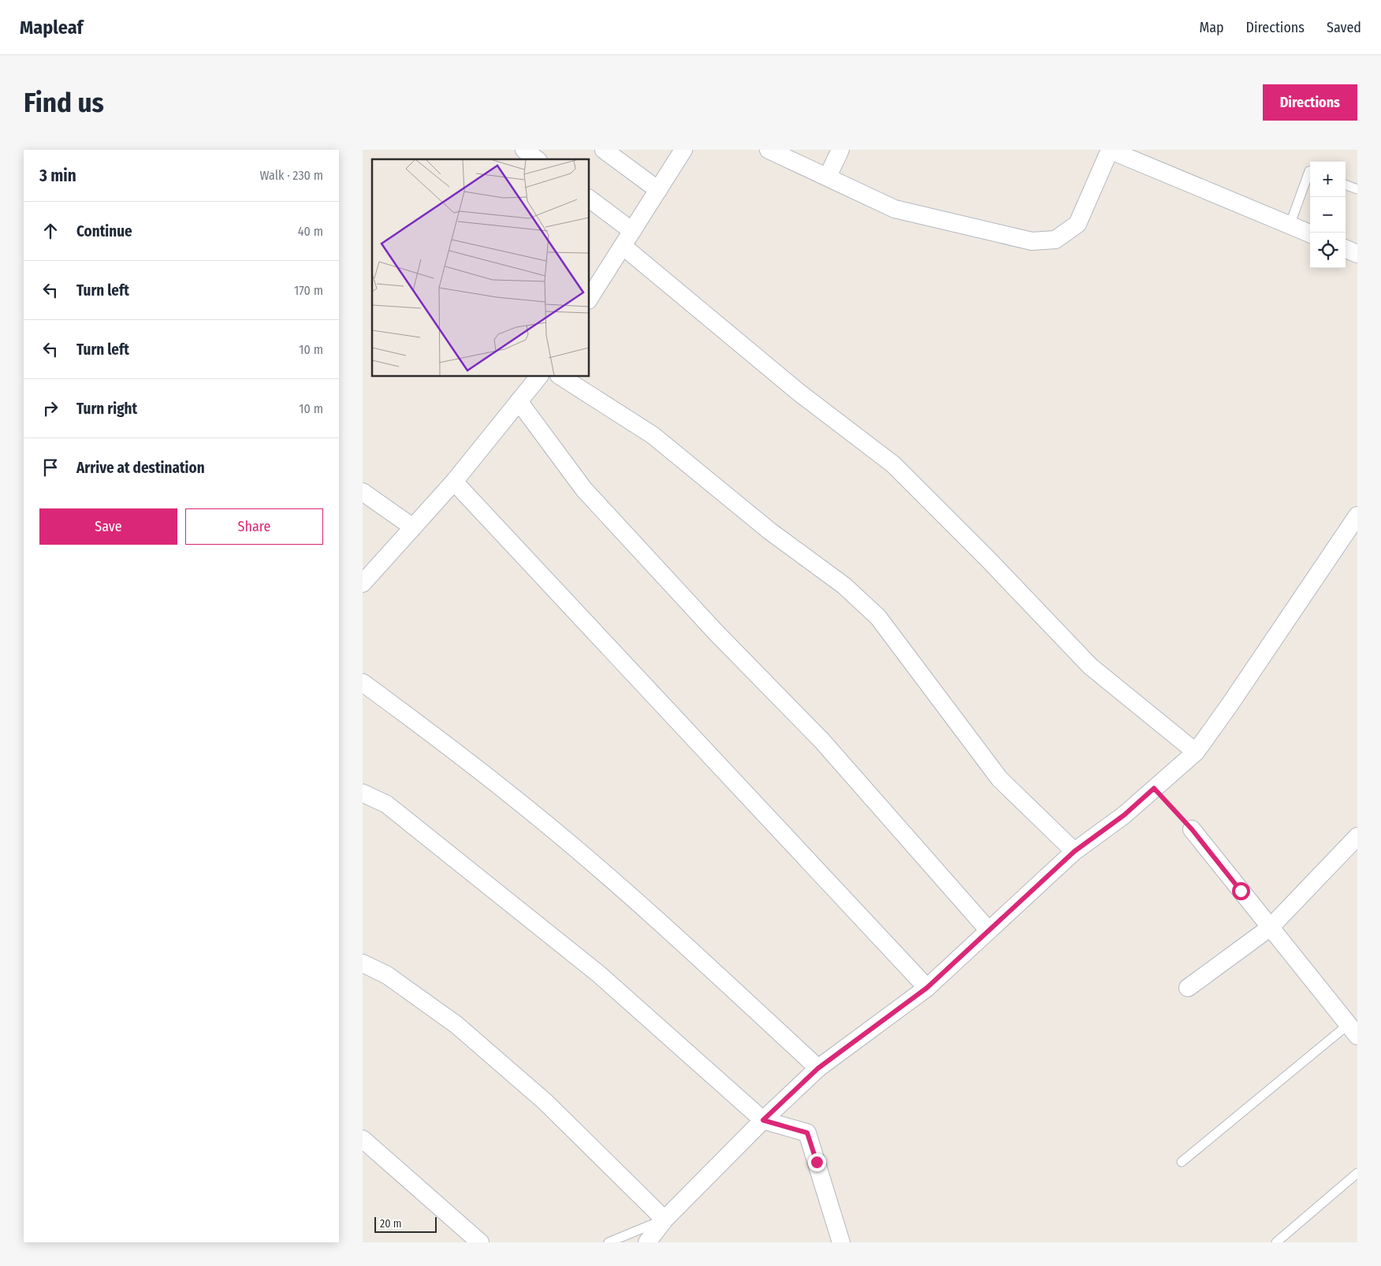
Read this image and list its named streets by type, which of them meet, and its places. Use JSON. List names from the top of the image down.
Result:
{
  "scale_bar": "20 m",
  "page": {
    "header": "Mapleaf",
    "nav": ["Map", "Directions", "Saved"],
    "buttons": [
      "Directions",
      ["Save", "Share"]
    ],
    "title": "Find us",
    "heading": ["3 min", "Walk · 230 m"],
    "map_buttons": ["+", "−"],
    "list": [
      ["Continue", "40 m"],
      ["Turn left", "170 m"],
      ["Turn left", "10 m"],
      ["Turn right", "10 m"],
      "Arrive at destination"
    ],
    "scale": "20 m"
  }
}
